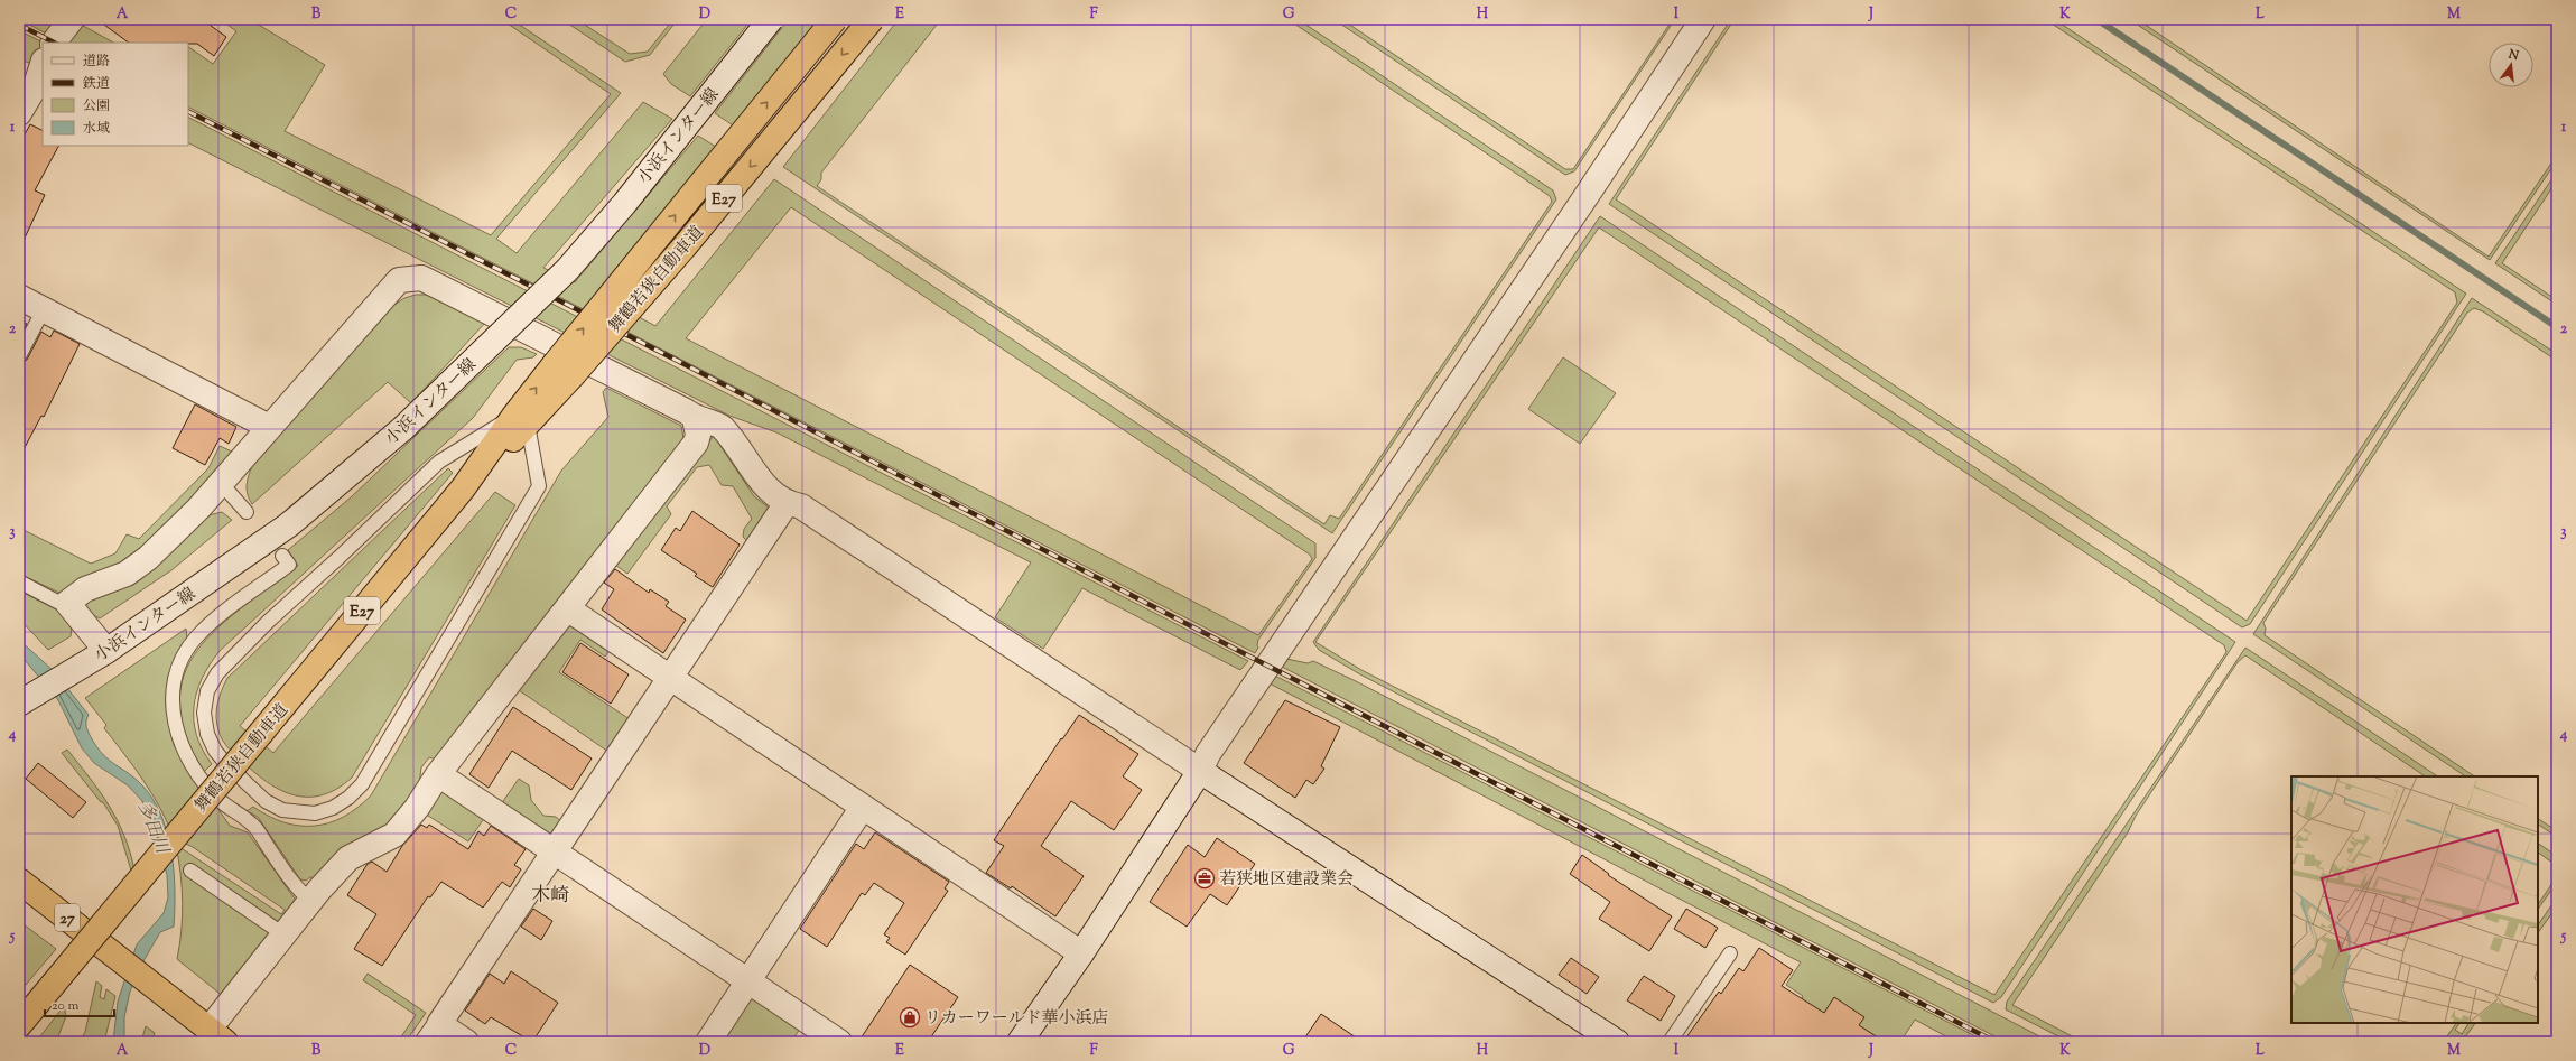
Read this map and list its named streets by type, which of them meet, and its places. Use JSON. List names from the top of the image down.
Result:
{
  "streets": {
    "highway": ["E27", "舞鶴若狭自動車道", "27"],
    "street": ["小浜インター線"]
  },
  "districts": ["木崎"],
  "water": ["多田川"],
  "places": {
    "office": ["若狭地区建設業会"],
    "shop": ["リカーワールド華小浜店"]
  },
  "legend": [
    "道路",
    "鉄道",
    "公園",
    "水域"
  ],
  "scale_bar": "20 m",
  "north": "top",
  "grid": {
    "columns": [
      "A",
      "B",
      "C",
      "D",
      "E",
      "F",
      "G",
      "H",
      "I",
      "J",
      "K",
      "L",
      "M"
    ],
    "rows": [
      "1",
      "2",
      "3",
      "4",
      "5"
    ]
  }
}
